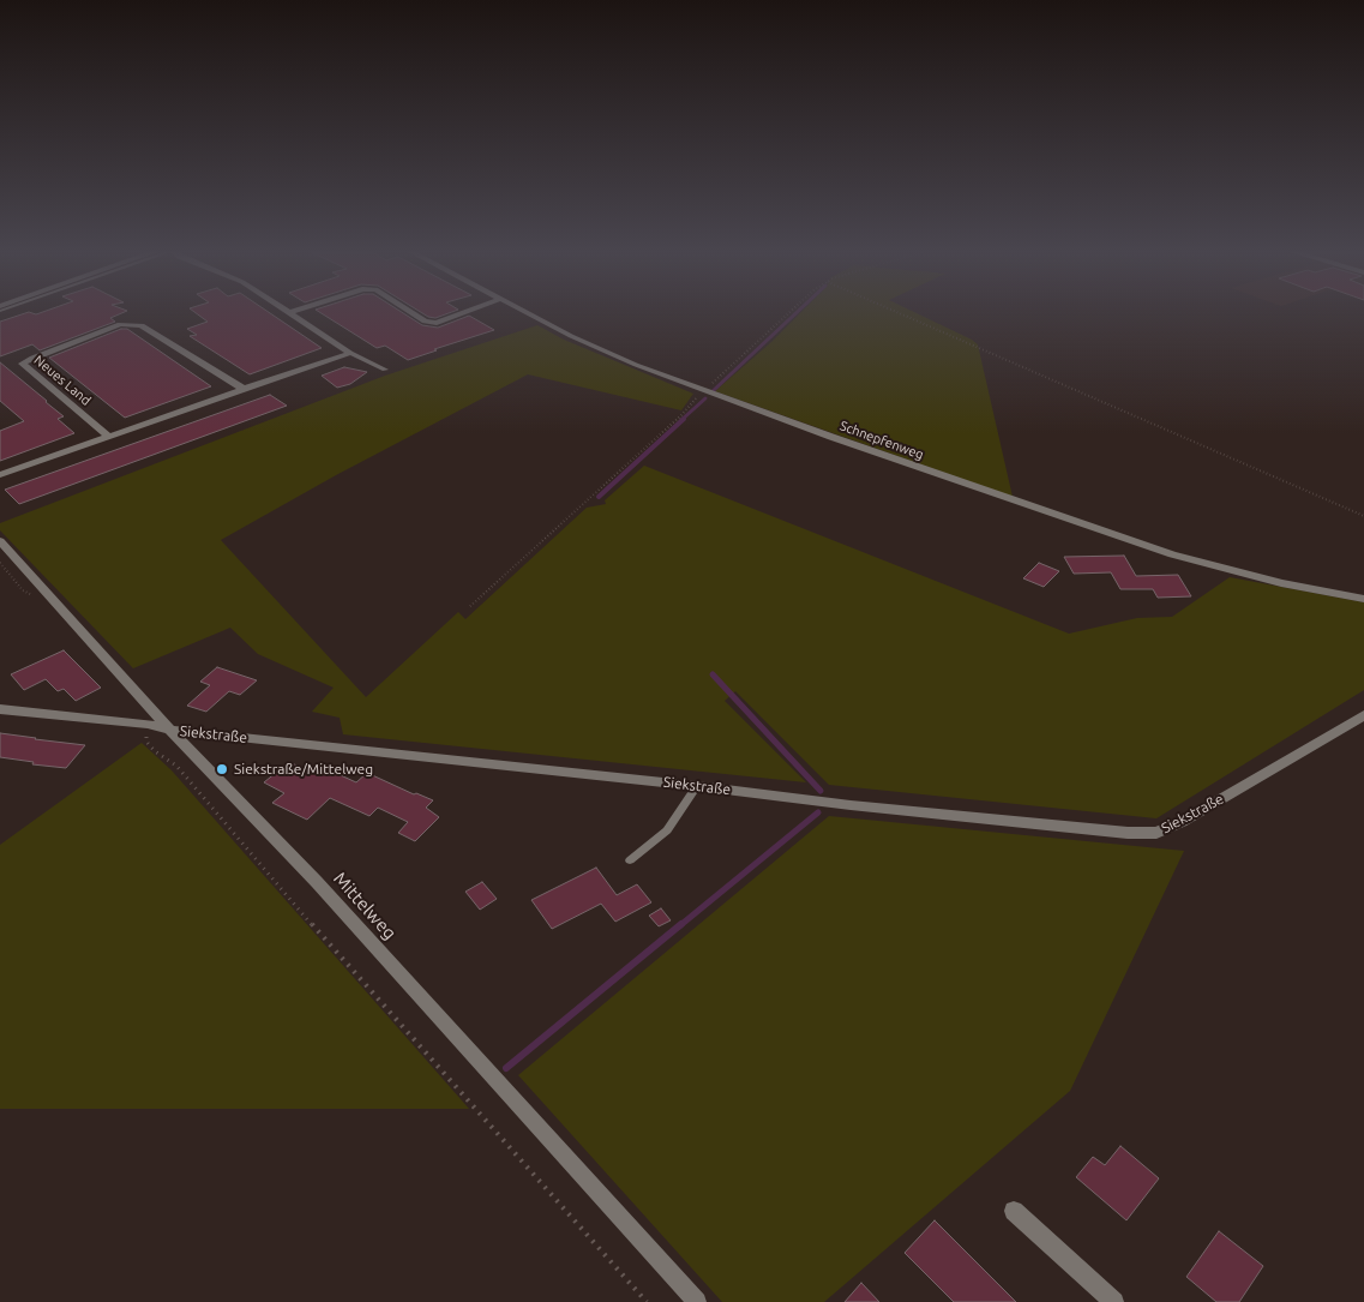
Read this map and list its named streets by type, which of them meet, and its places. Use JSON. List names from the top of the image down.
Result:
{
  "streets": {
    "street": [
      "Neues Land",
      "Schnepfenweg",
      "Siekstraße",
      "Mittelweg"
    ]
  },
  "crossings": [
    ["Siekstraße", "Mittelweg"]
  ],
  "places": ["Siekstraße/Mittelweg"]
}
